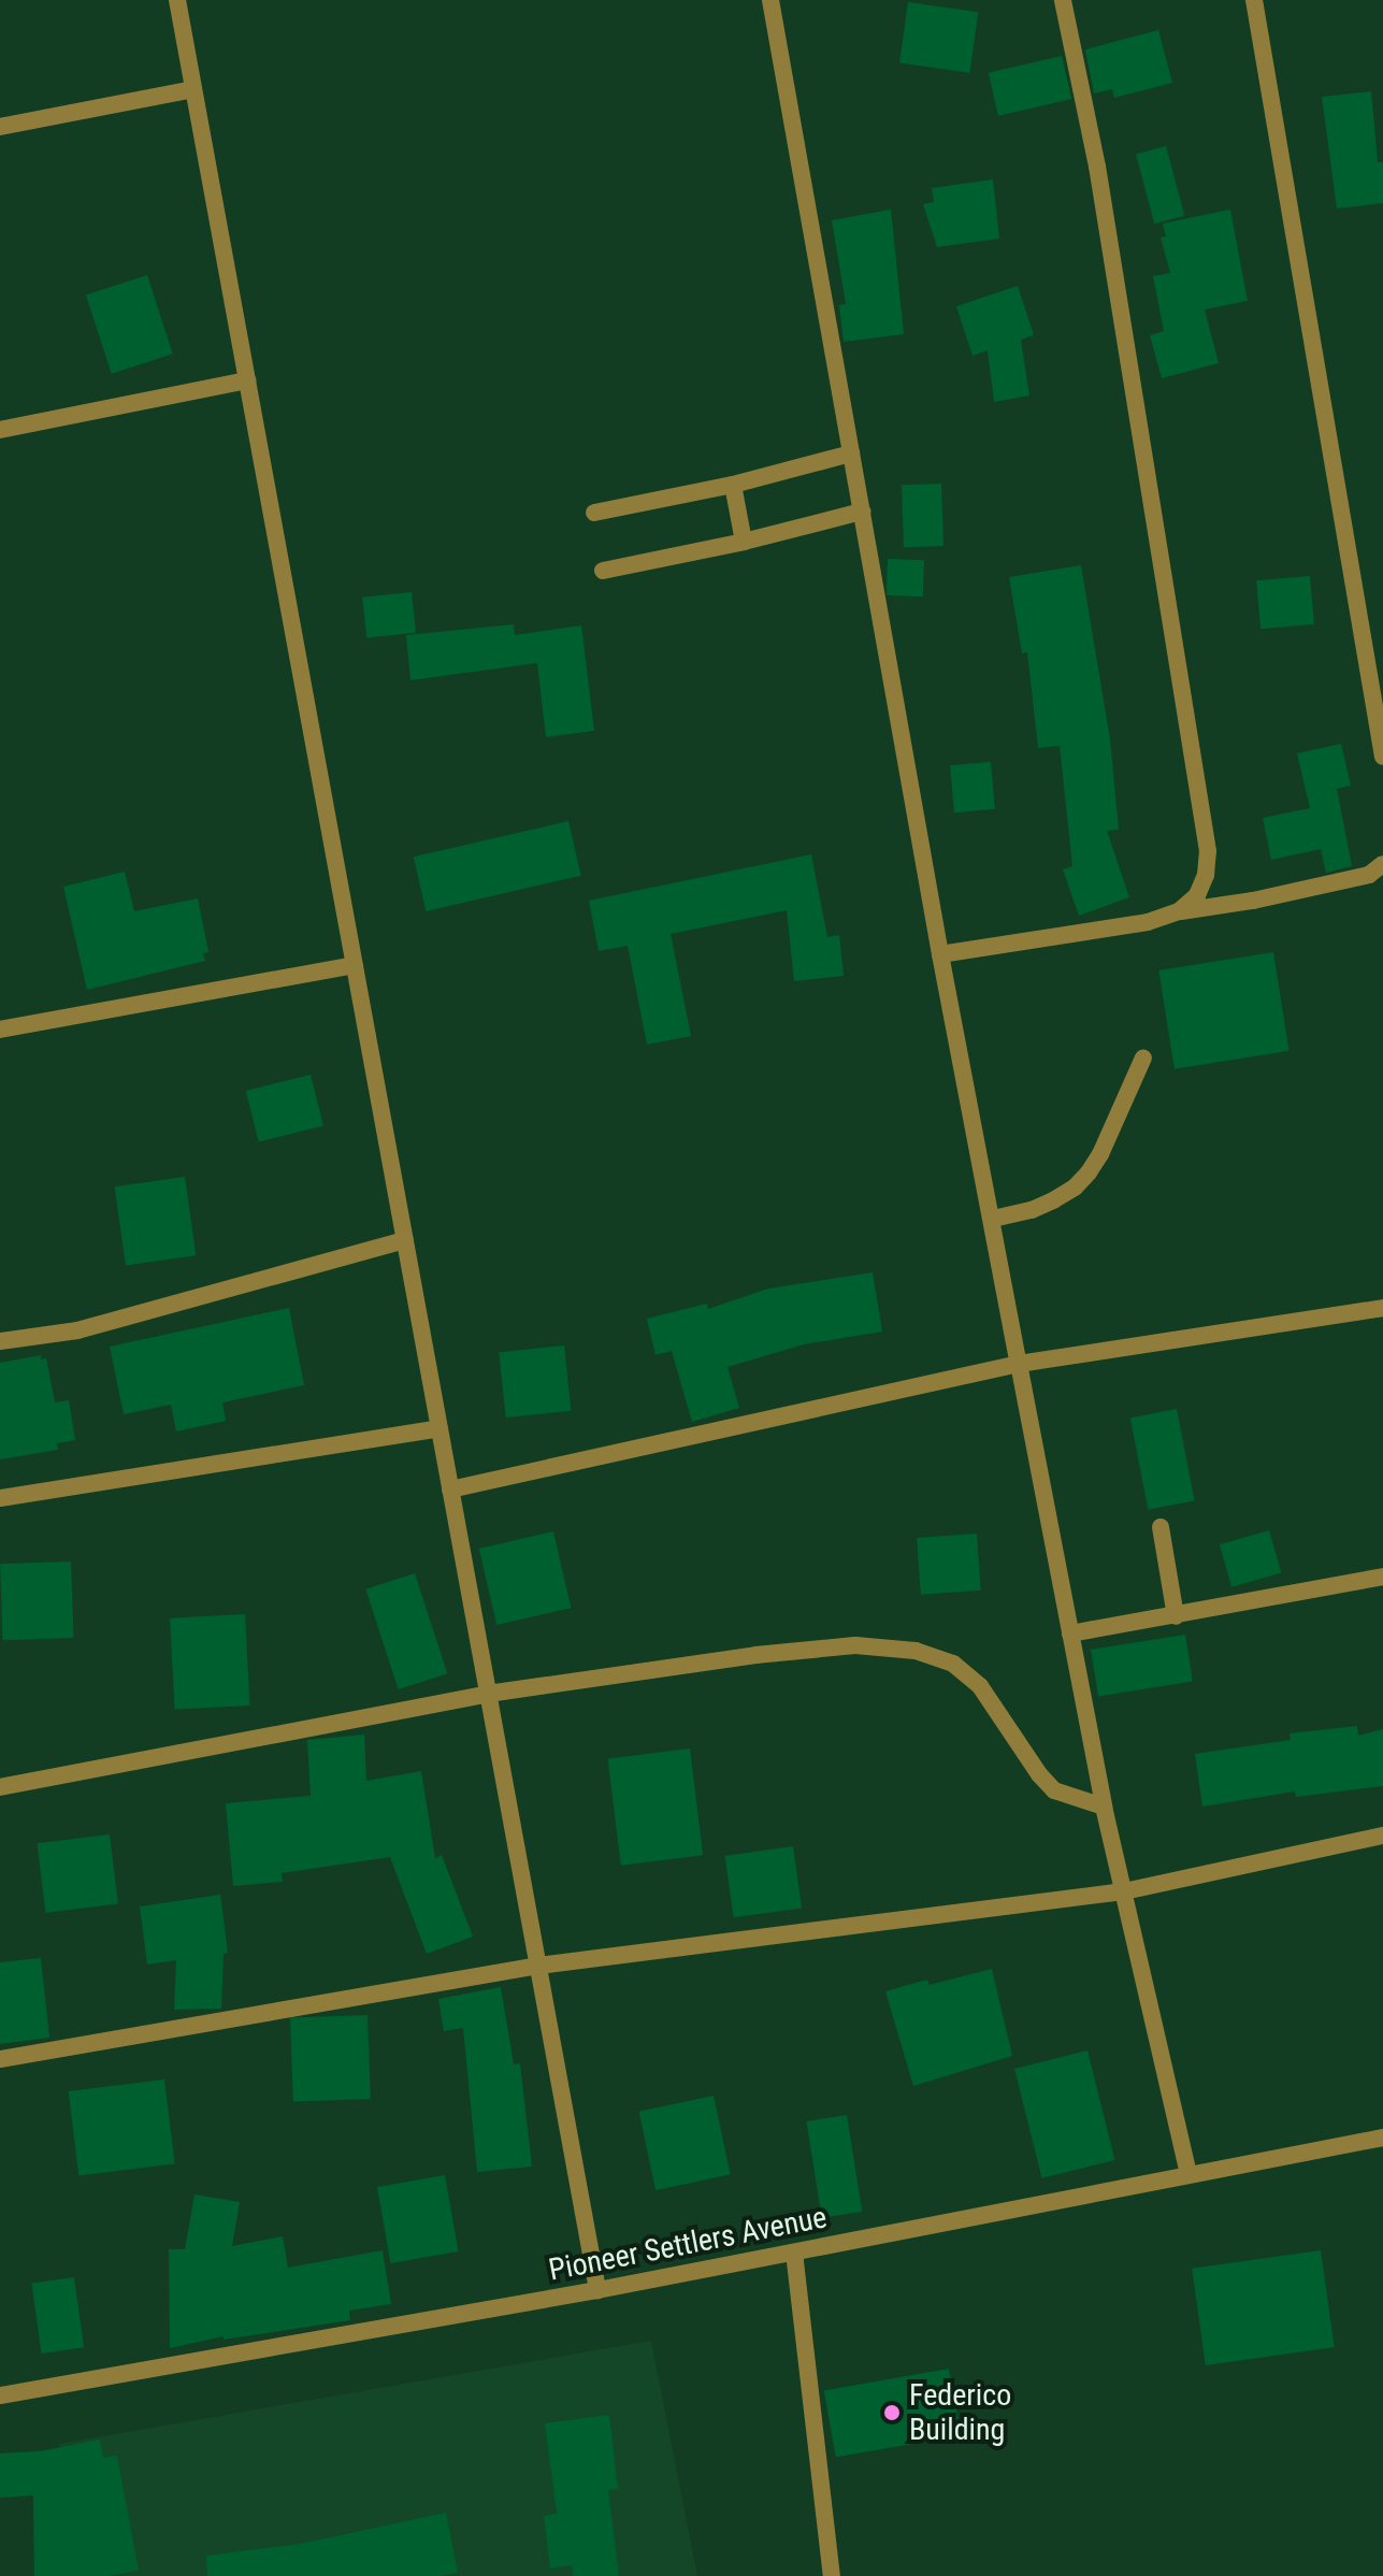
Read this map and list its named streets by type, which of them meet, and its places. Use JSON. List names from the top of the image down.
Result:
{
  "streets": {
    "street": ["Pioneer Settlers Avenue"]
  },
  "places": ["Federico Building"]
}
